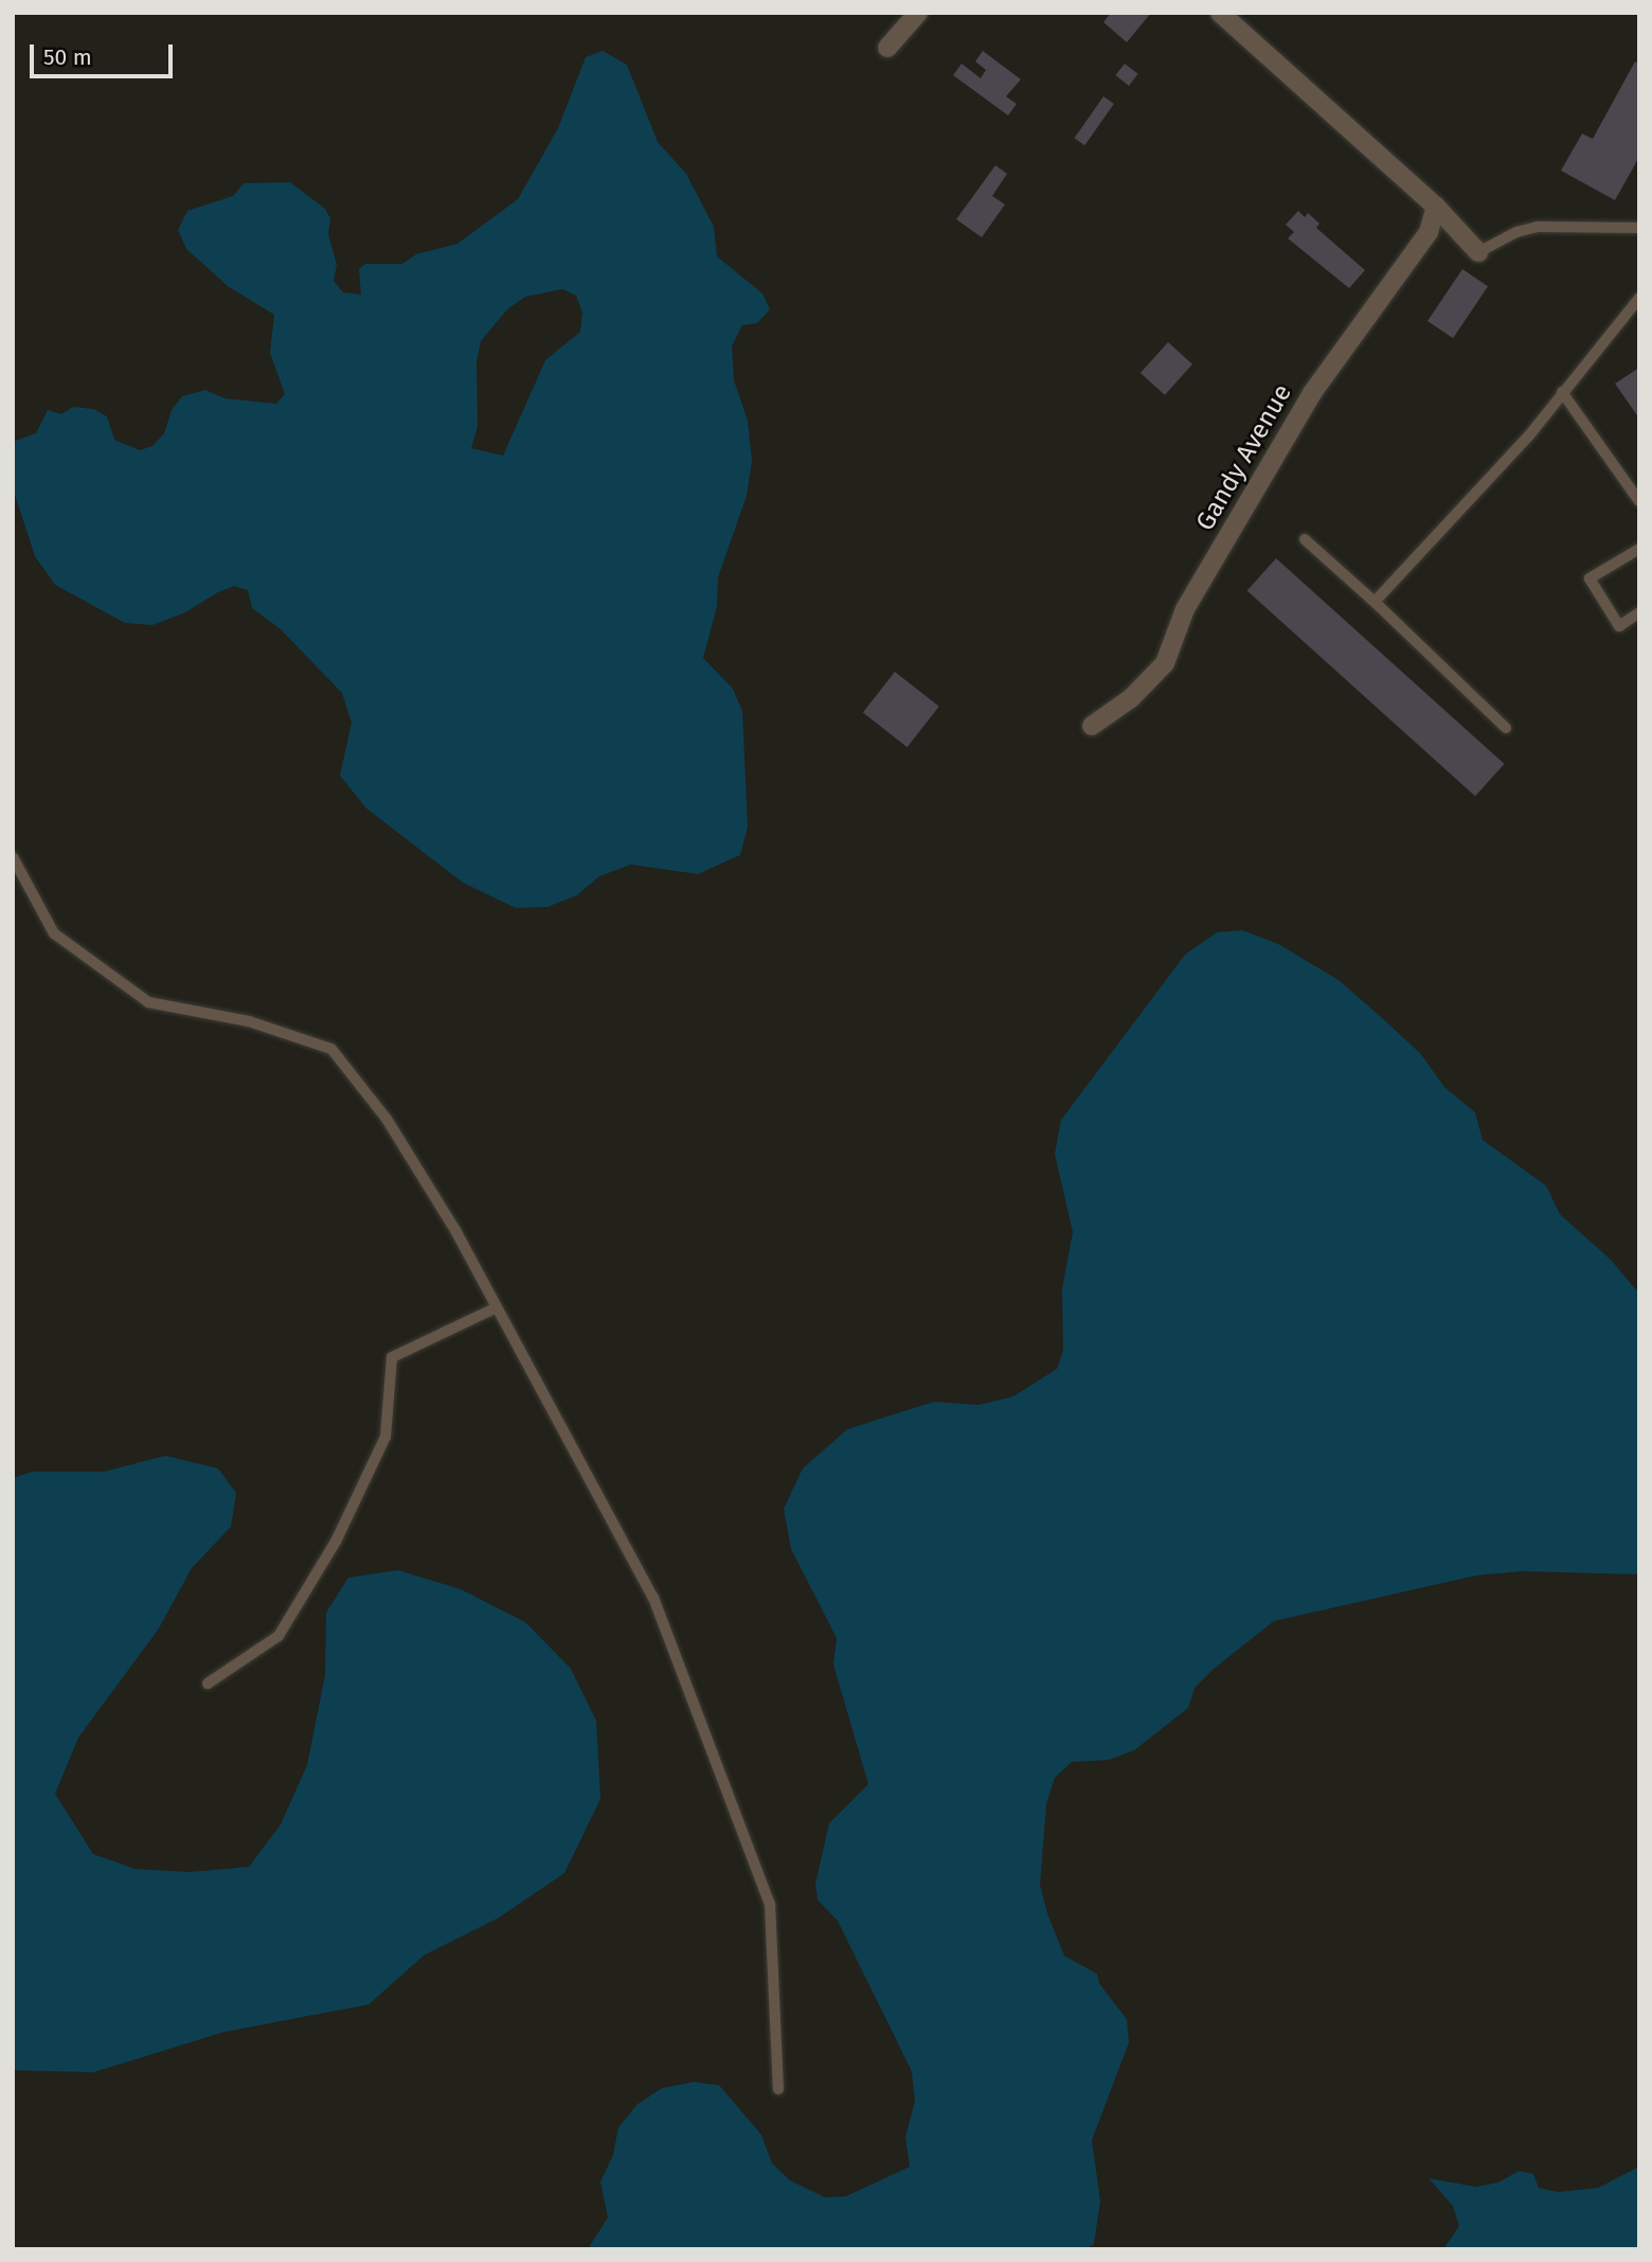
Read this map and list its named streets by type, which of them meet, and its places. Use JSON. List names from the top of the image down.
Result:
{
  "streets": {
    "street": ["Gandy Avenue"]
  },
  "scale_bar": "50 m"
}
